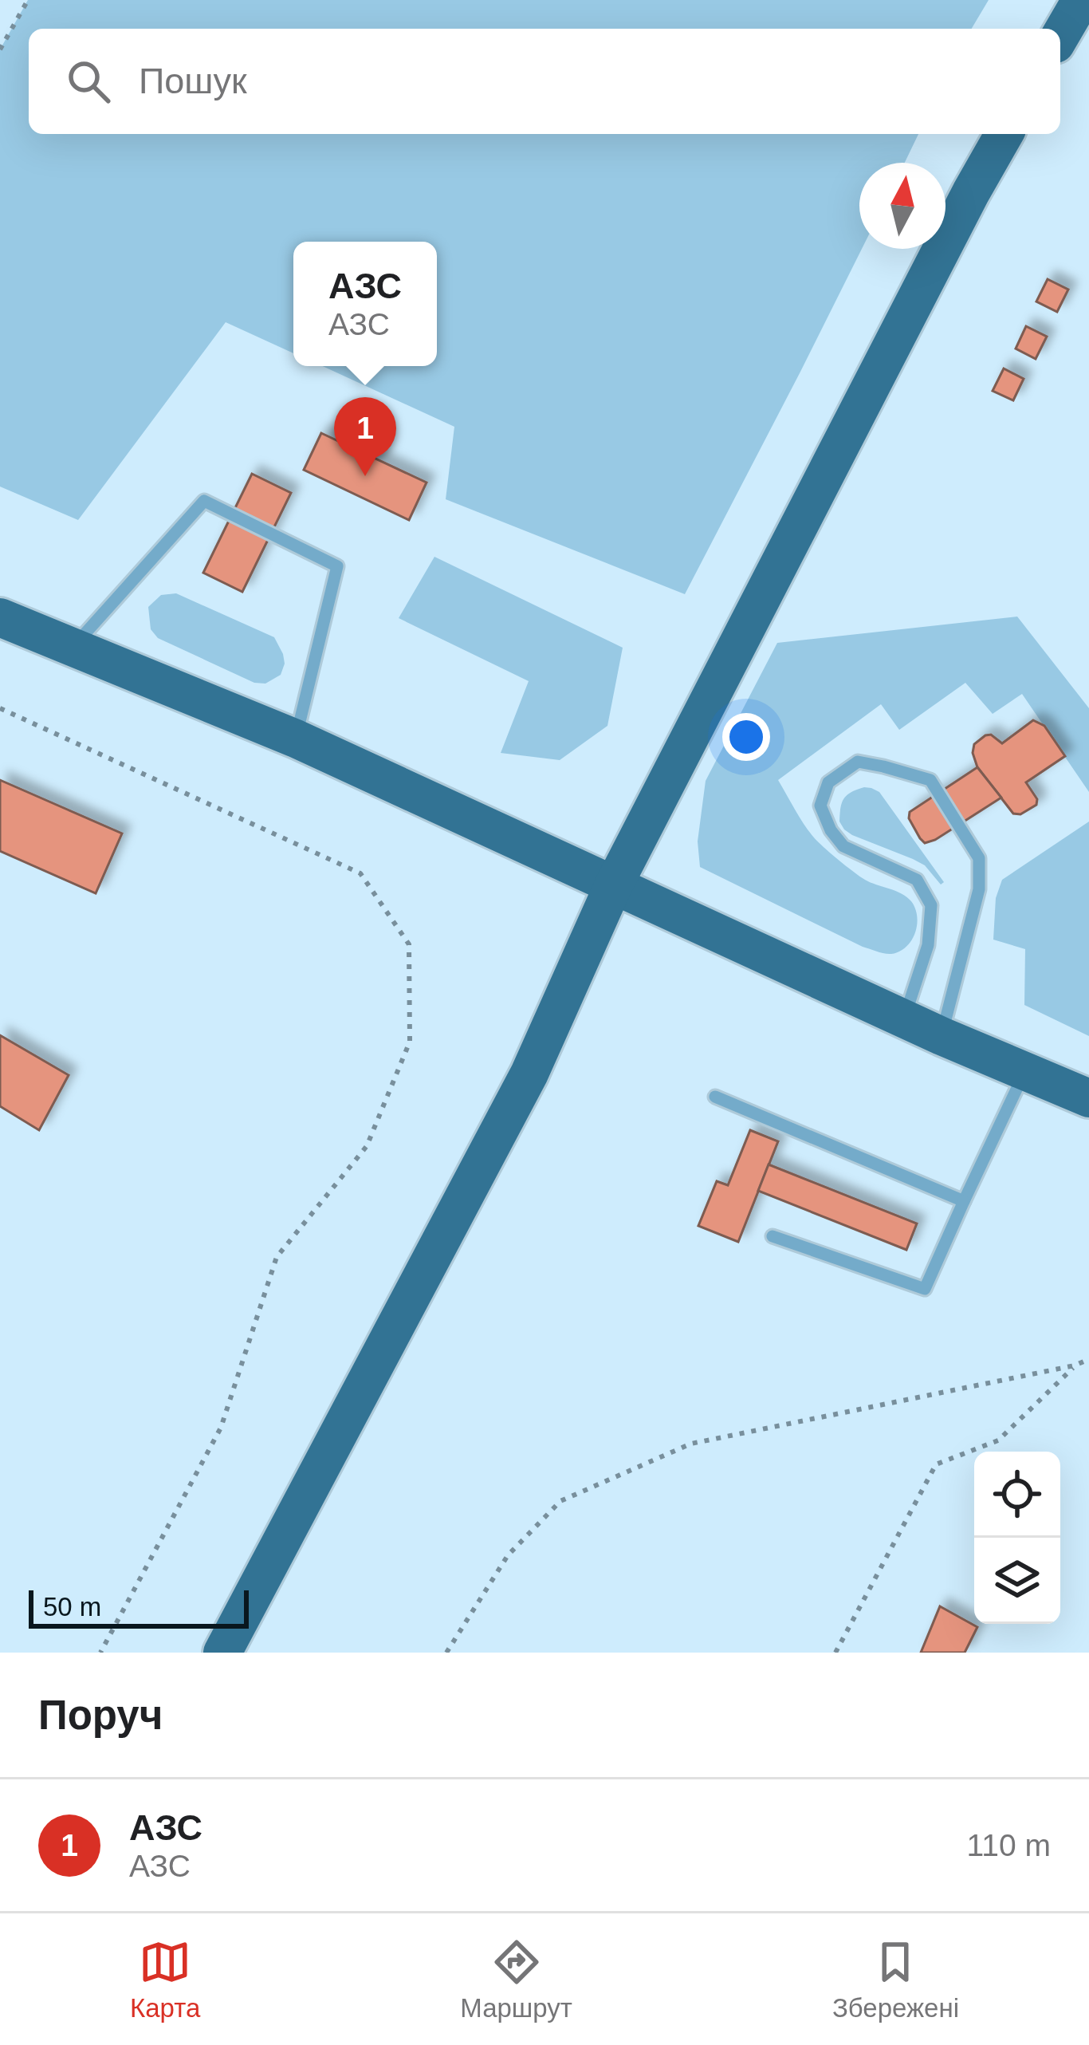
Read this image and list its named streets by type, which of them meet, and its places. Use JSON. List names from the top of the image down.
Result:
{
  "scale_bar": "50 m",
  "north": "top",
  "page": {
    "search": "Пошук",
    "popup": ["АЗС", "АЗС"],
    "pins": "1",
    "scale": "50 m",
    "heading": "Поруч",
    "list": [
      {
        "mark": "1",
        "name": "АЗС",
        "note": "АЗС",
        "value": "110 m"
      }
    ],
    "nav": ["Карта", "Маршрут", "Збережені"]
  }
}
